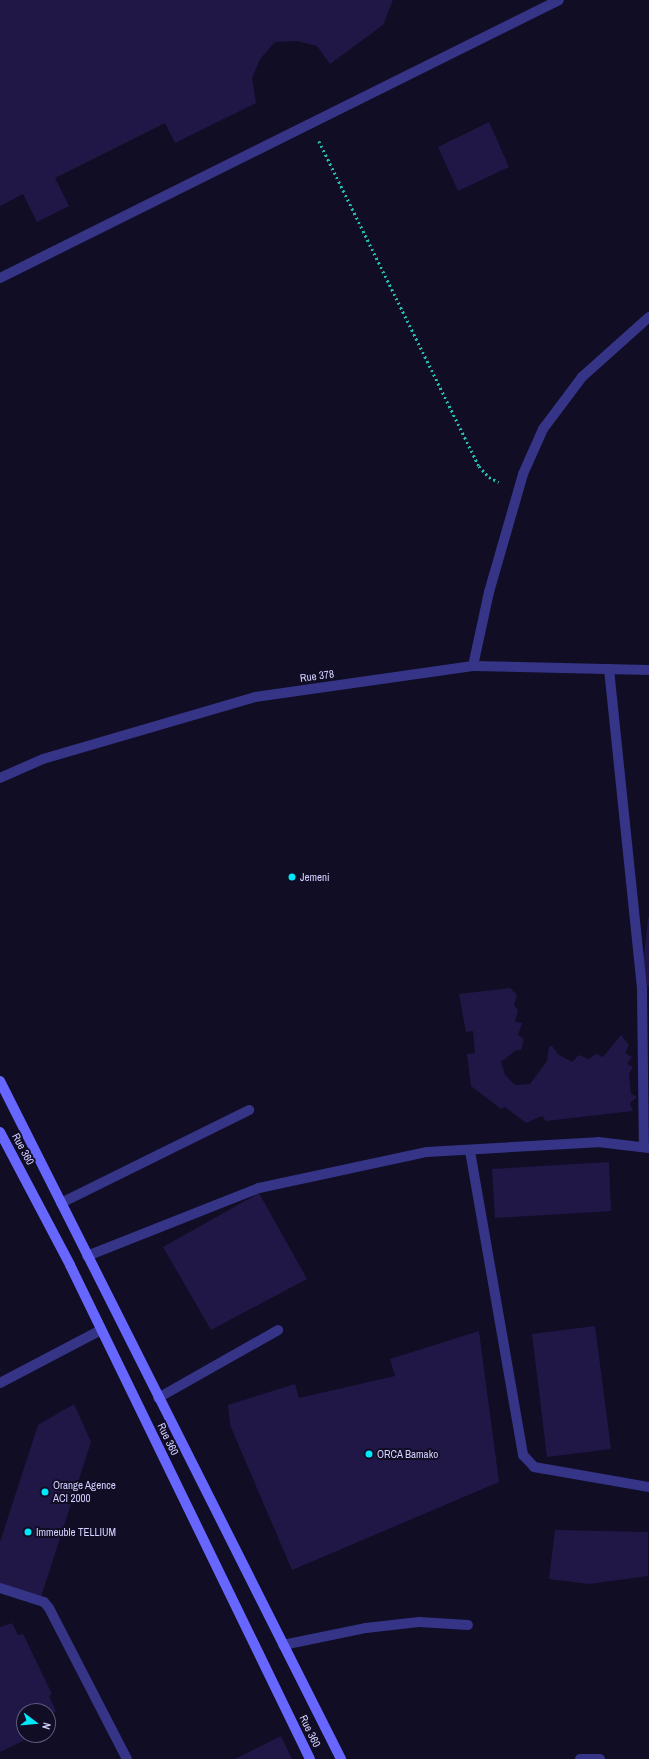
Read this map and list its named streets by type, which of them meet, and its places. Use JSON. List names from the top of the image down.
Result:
{
  "streets": {
    "main road": ["Rue 360"],
    "street": ["Rue 378"]
  },
  "places": [
    "Jemeni",
    "ORCA Bamako",
    "Orange Agence ACI 2000",
    "Immeuble TELLIUM"
  ],
  "north": "right"
}
